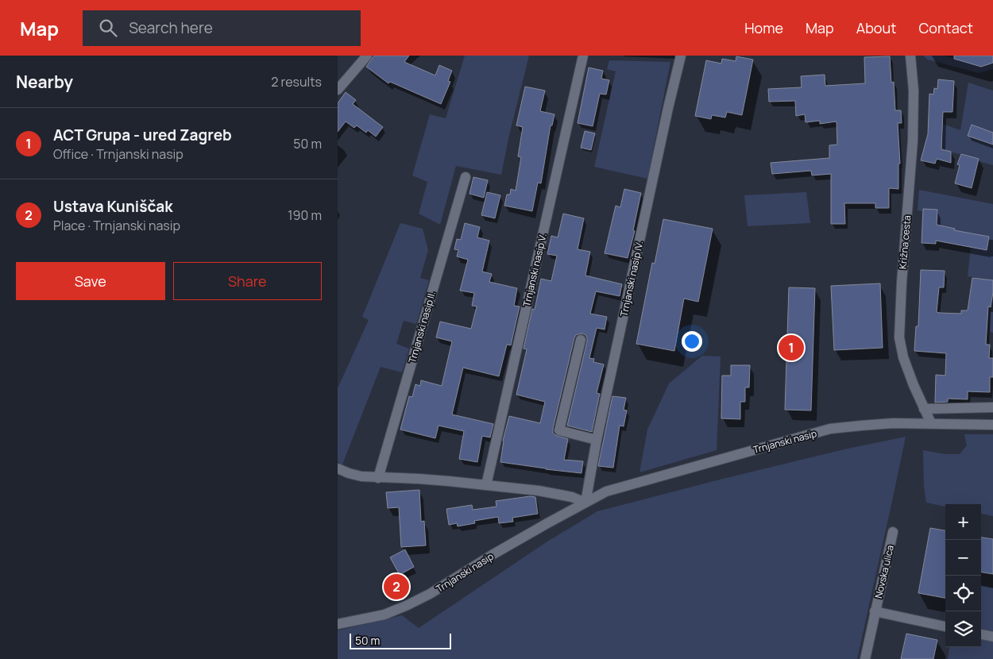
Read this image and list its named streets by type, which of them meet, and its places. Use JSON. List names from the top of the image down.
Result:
{
  "streets": {
    "street": [
      "Križna cesta",
      "Trnjanski nasip V.",
      "Trnjanski nasip IV.",
      "Trnjanski nasip II.",
      "Trnjanski nasip",
      "Novska ulica"
    ]
  },
  "crossings": [
    ["Križna cesta", "Trnjanski nasip"],
    ["Trnjanski nasip IV.", "Trnjanski nasip"]
  ],
  "scale_bar": "50 m",
  "page": {
    "header": "Map",
    "search": "Search here",
    "nav": [
      "Home",
      "Map",
      "About",
      "Contact"
    ],
    "heading": ["Nearby", "2 results"],
    "list": [
      {
        "mark": "1",
        "name": "ACT Grupa - ured Zagreb",
        "note": "Office · Trnjanski nasip",
        "value": "50 m"
      },
      {
        "mark": "2",
        "name": "Ustava Kuniščak",
        "note": "Place · Trnjanski nasip",
        "value": "190 m"
      }
    ],
    "buttons": ["Save", "Share"],
    "pins": ["1", "2"],
    "map_buttons": ["+", "−"],
    "scale": "50 m"
  }
}
